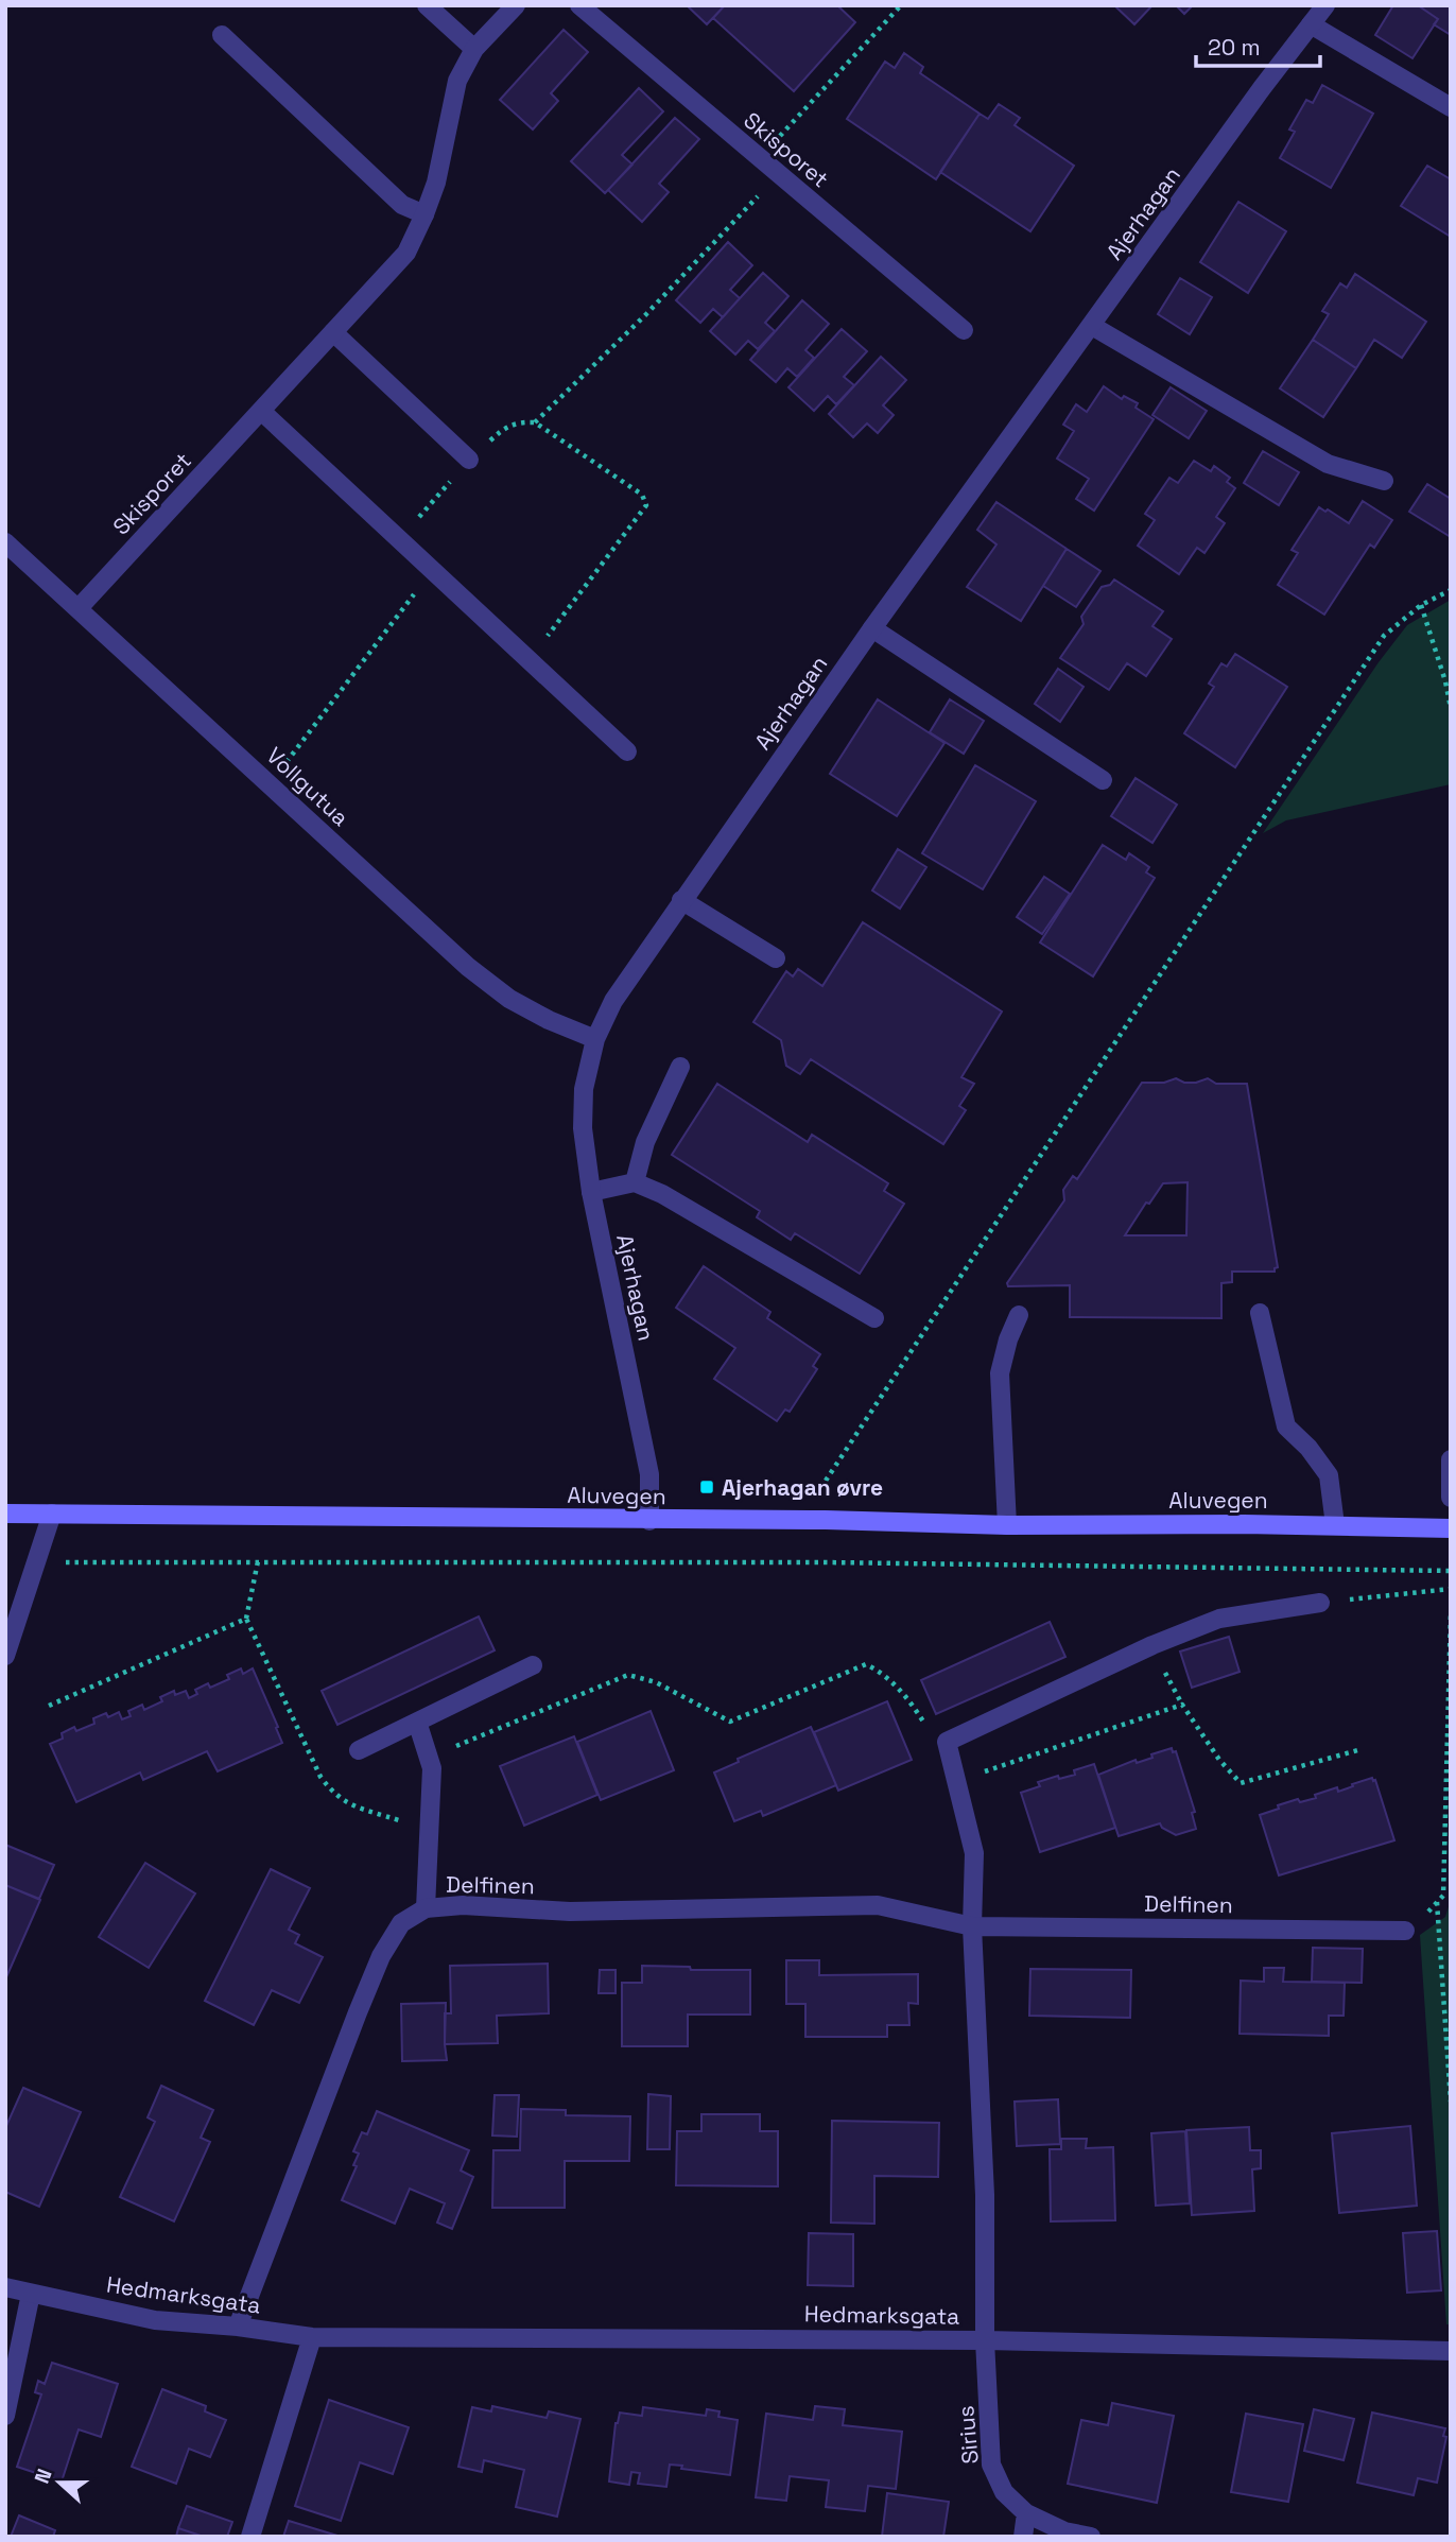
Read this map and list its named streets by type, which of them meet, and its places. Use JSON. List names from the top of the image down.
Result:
{
  "streets": {
    "main road": ["Aluvegen"],
    "street": [
      "Skisporet",
      "Ajerhagan",
      "Vollgutua",
      "Delfinen",
      "Hedmarksgata",
      "Sirius"
    ]
  },
  "crossings": [
    ["Skisporet", "Vollgutua"],
    ["Ajerhagan", "Vollgutua"],
    ["Ajerhagan", "Aluvegen"],
    ["Delfinen", "Hedmarksgata"],
    ["Hedmarksgata", "Sirius"]
  ],
  "places": {
    "transit": ["Ajerhagan øvre"]
  },
  "scale_bar": "20 m",
  "north": "left"
}
